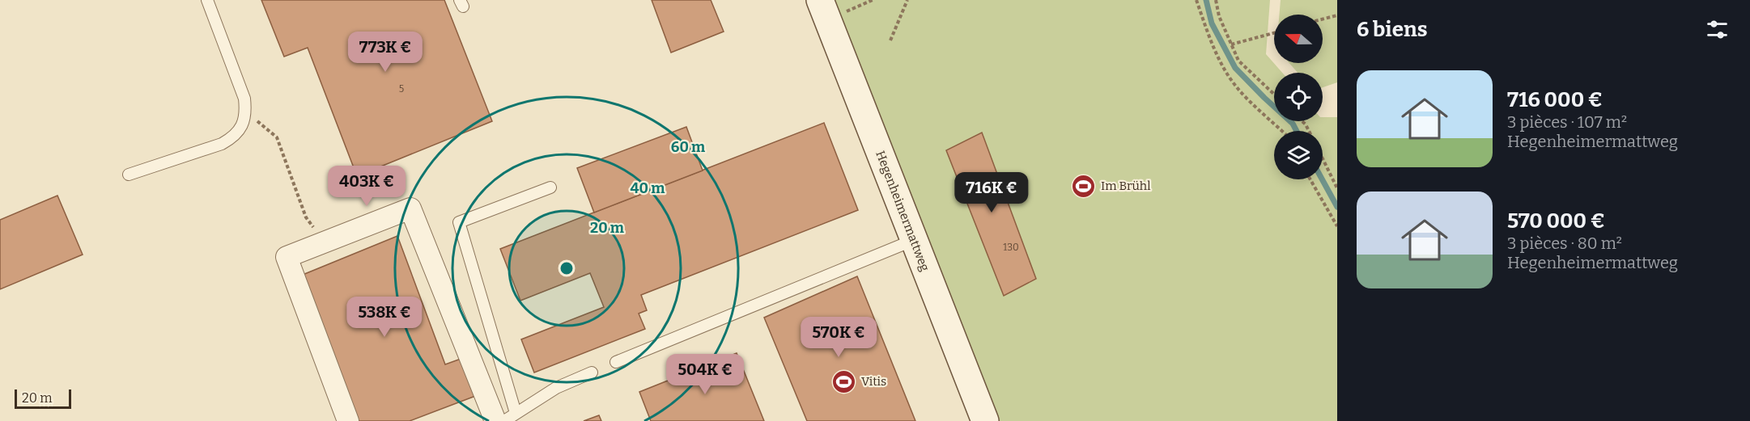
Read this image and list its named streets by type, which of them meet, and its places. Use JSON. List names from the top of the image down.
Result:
{
  "streets": {
    "street": ["Hegenheimermattweg"]
  },
  "places": {
    "sports": ["Im Brühl", "Vitis"]
  },
  "house_numbers": ["5", "130"],
  "scale_bar": "20 m",
  "north": "left",
  "page": {
    "heading": "6 biens",
    "price": [
      "773K €",
      "403K €",
      "716K €",
      "538K €",
      "570K €",
      "504K €"
    ],
    "list": [
      {
        "name": "716 000 €",
        "note": "3 pièces · 107 m² · Hegenheimermattweg"
      },
      {
        "name": "570 000 €",
        "note": "3 pièces · 80 m² · Hegenheimermattweg"
      }
    ],
    "scale": "20 m"
  },
  "rings": ["60 m", "40 m", "20 m"]
}
